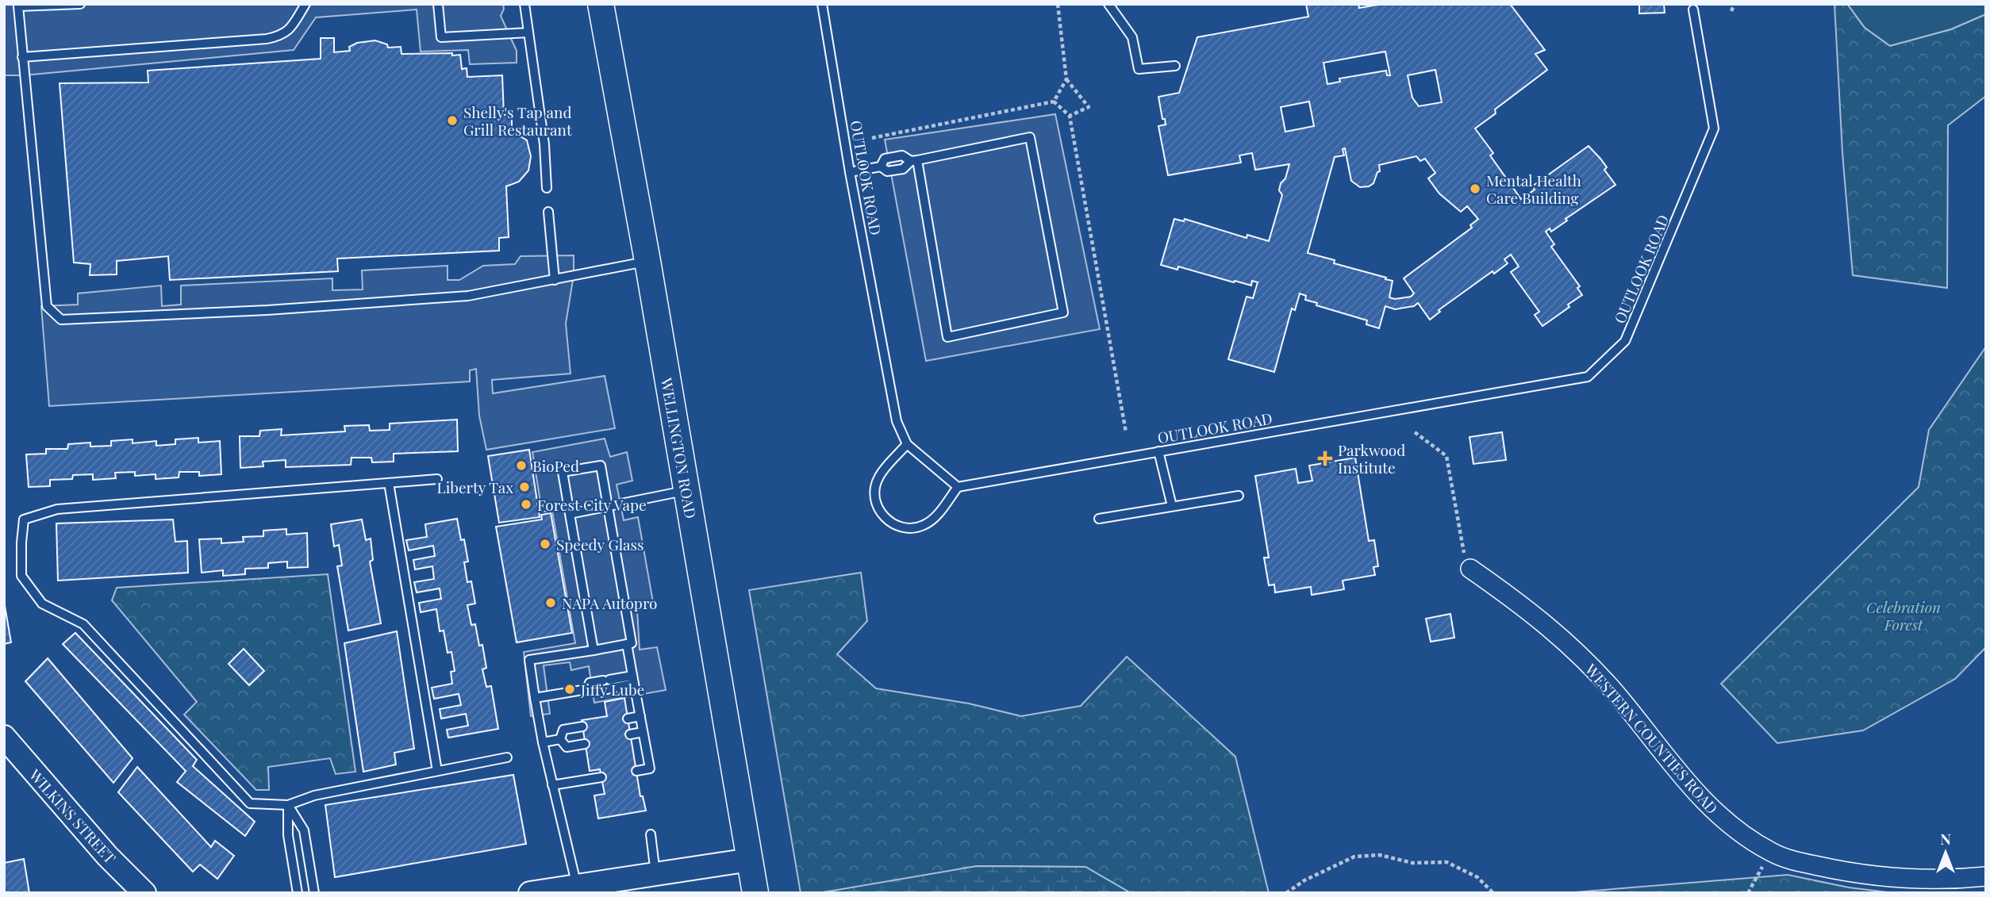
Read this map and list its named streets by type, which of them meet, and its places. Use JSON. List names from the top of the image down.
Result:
{
  "streets": {
    "main road": ["WELLINGTON ROAD"],
    "street": ["WESTERN COUNTIES ROAD", "WILKINS STREET"],
    "lane": ["OUTLOOK ROAD"]
  },
  "parks": ["Celebration Forest"],
  "places": {
    "other": [
      "Shelly's Tap and Grill Restaurant",
      "Mental Health Care Building",
      "BioPed",
      "Liberty Tax",
      "Forest City Vape",
      "Speedy Glass",
      "NAPA Autopro",
      "Jiffy Lube"
    ],
    "health": ["Parkwood Institute"]
  },
  "north": "top"
}
